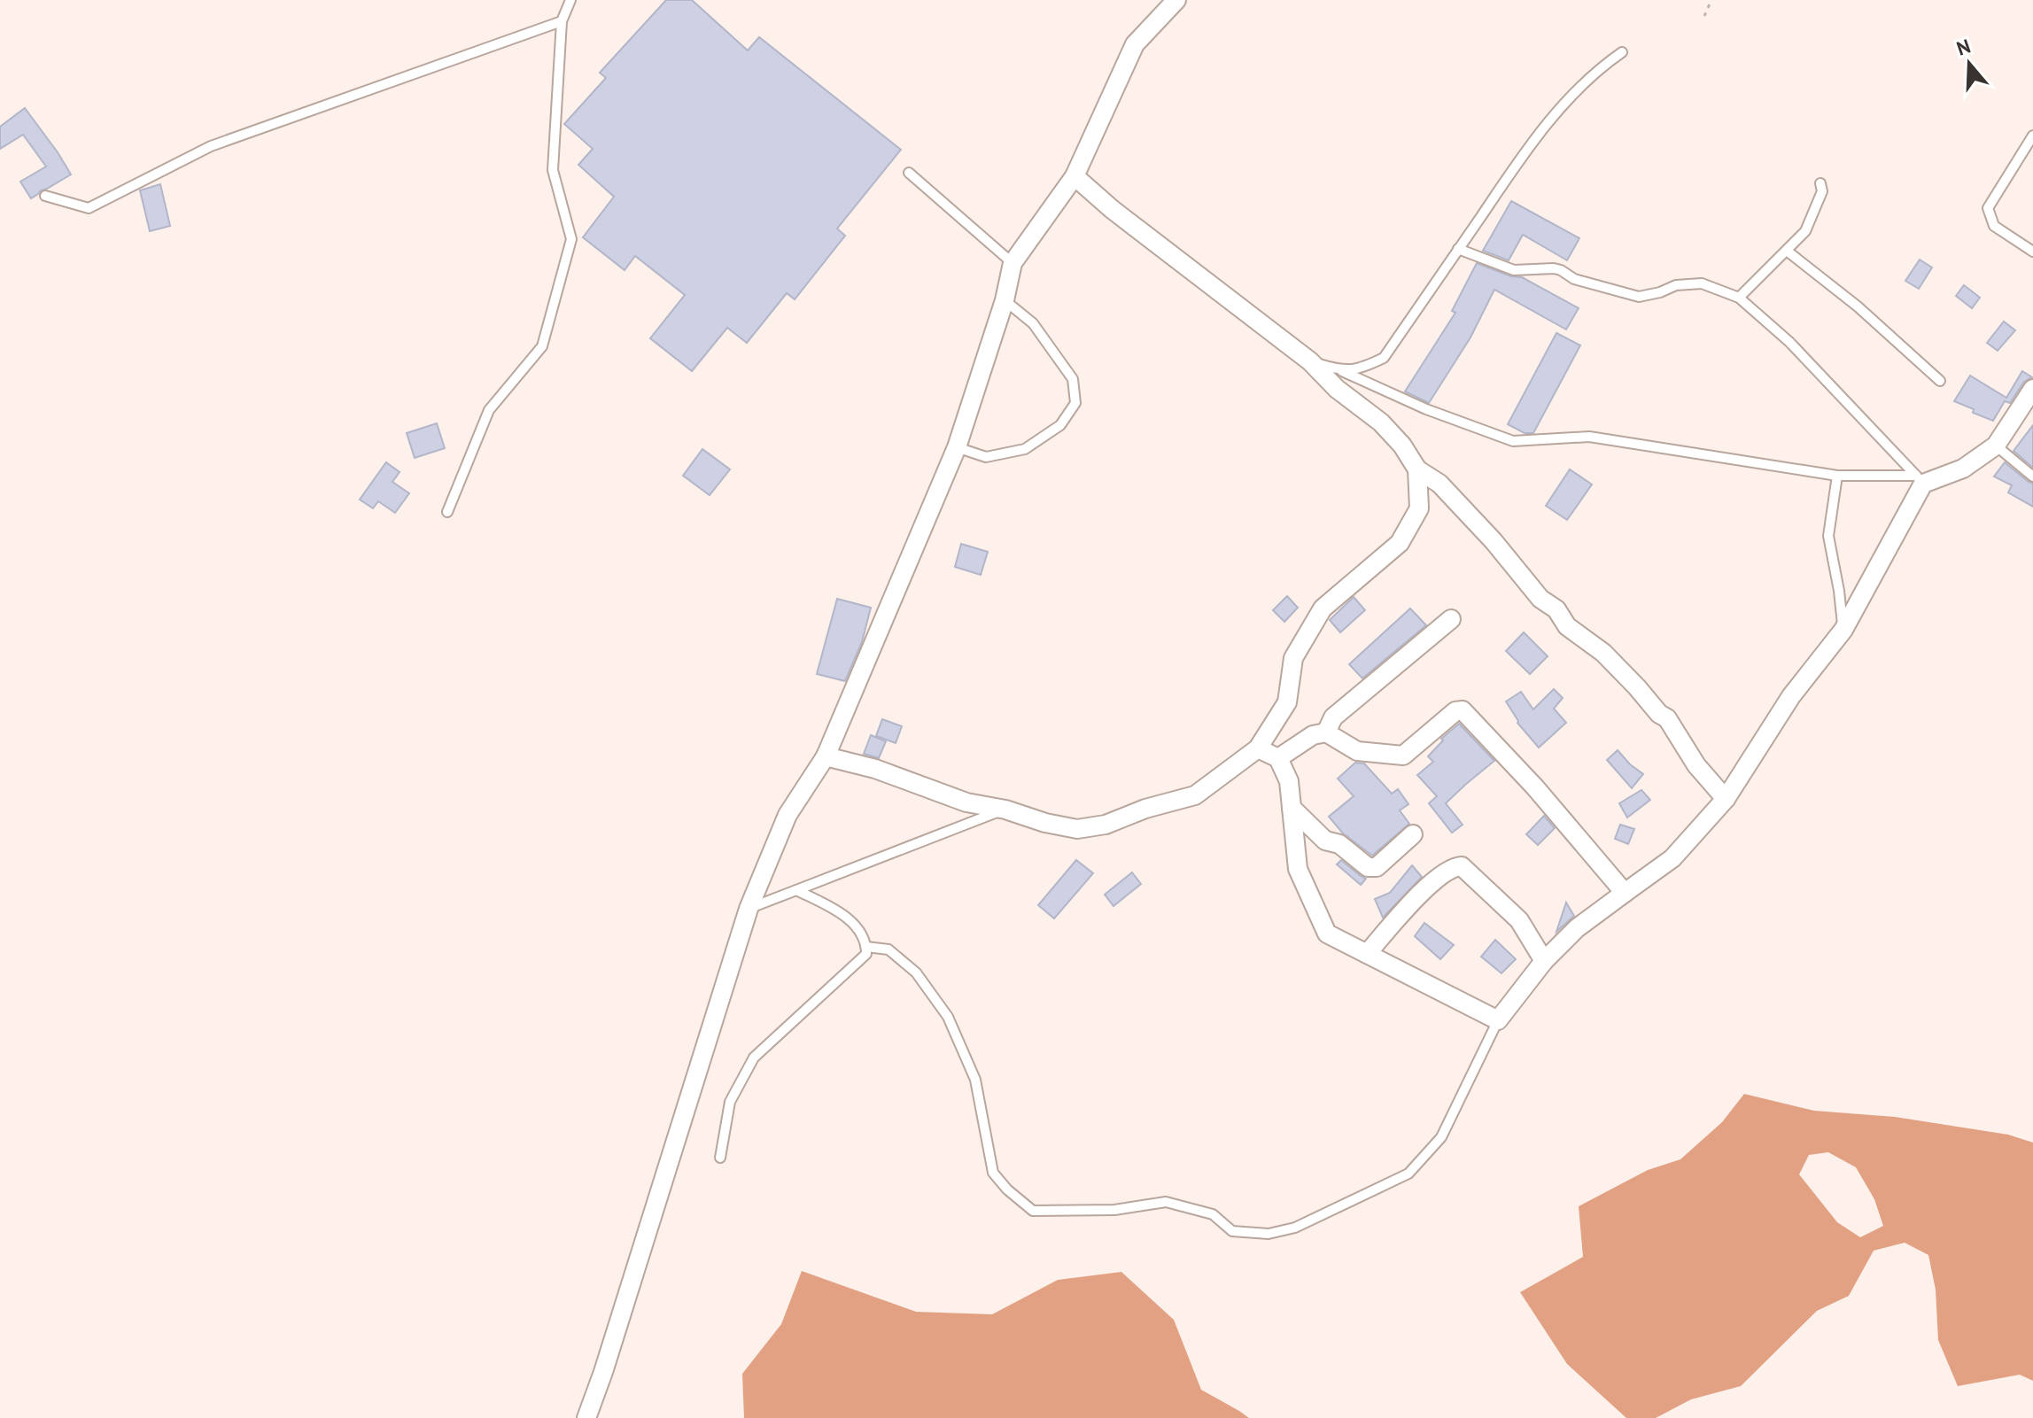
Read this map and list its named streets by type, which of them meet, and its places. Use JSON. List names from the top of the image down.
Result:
{
  "north": "top"
}
